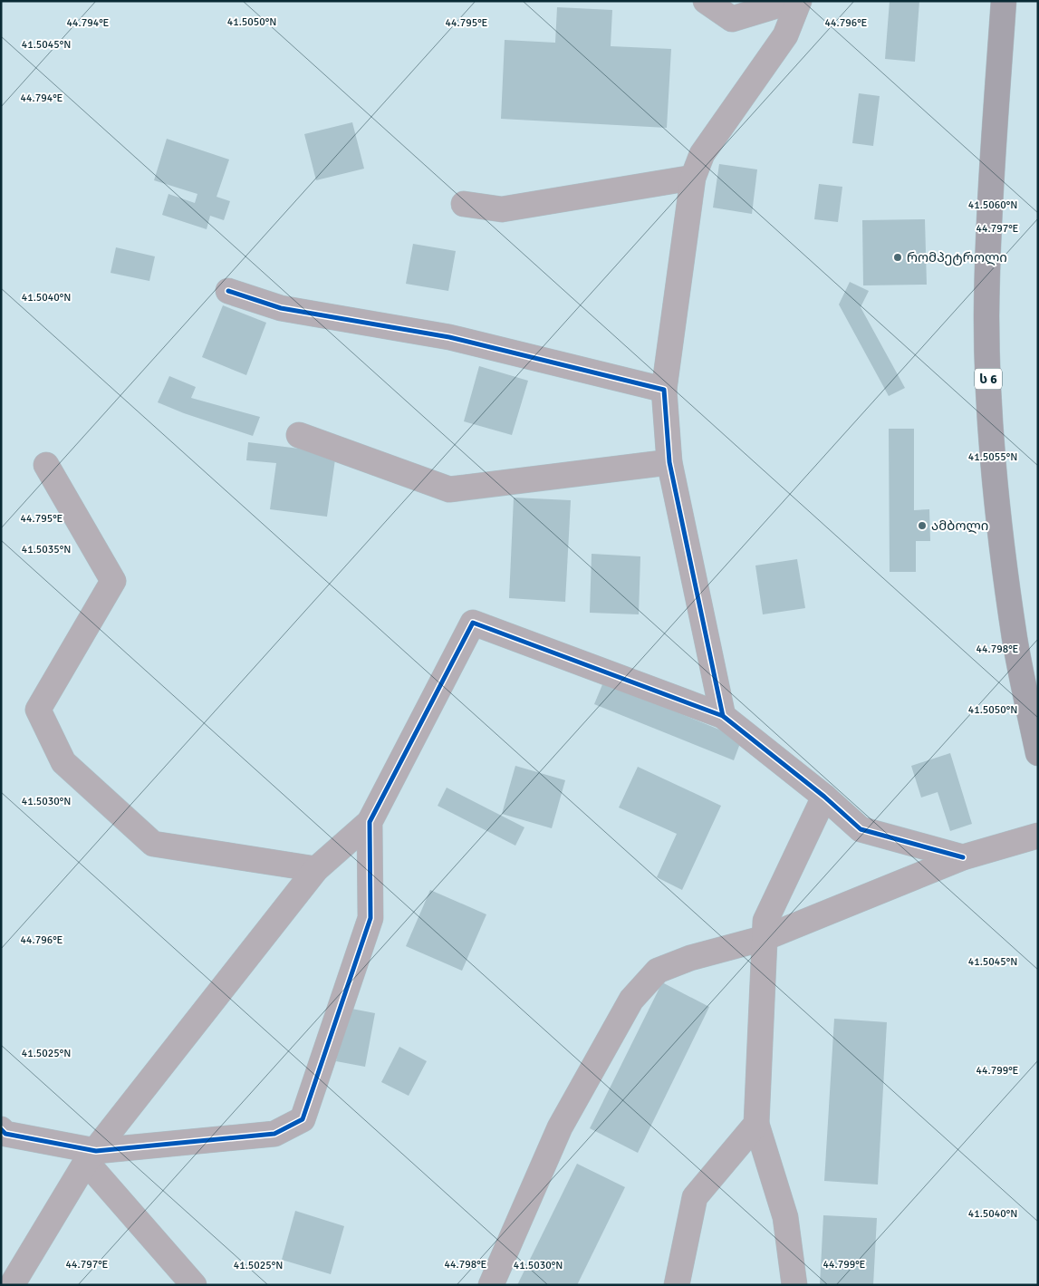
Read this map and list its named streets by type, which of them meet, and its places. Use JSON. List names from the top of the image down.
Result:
{
  "streets": {
    "highway": ["ს 6"]
  },
  "places": ["რომპეტროლი", "ამბოლი"],
  "coordinates": [
    "41.5050°N",
    "44.794°E",
    "44.795°E",
    "44.796°E",
    "41.5045°N",
    "41.5060°N",
    "44.797°E",
    "41.5040°N",
    "41.5055°N",
    "41.5035°N",
    "44.798°E",
    "41.5030°N",
    "41.5025°N",
    "44.799°E"
  ]
}
